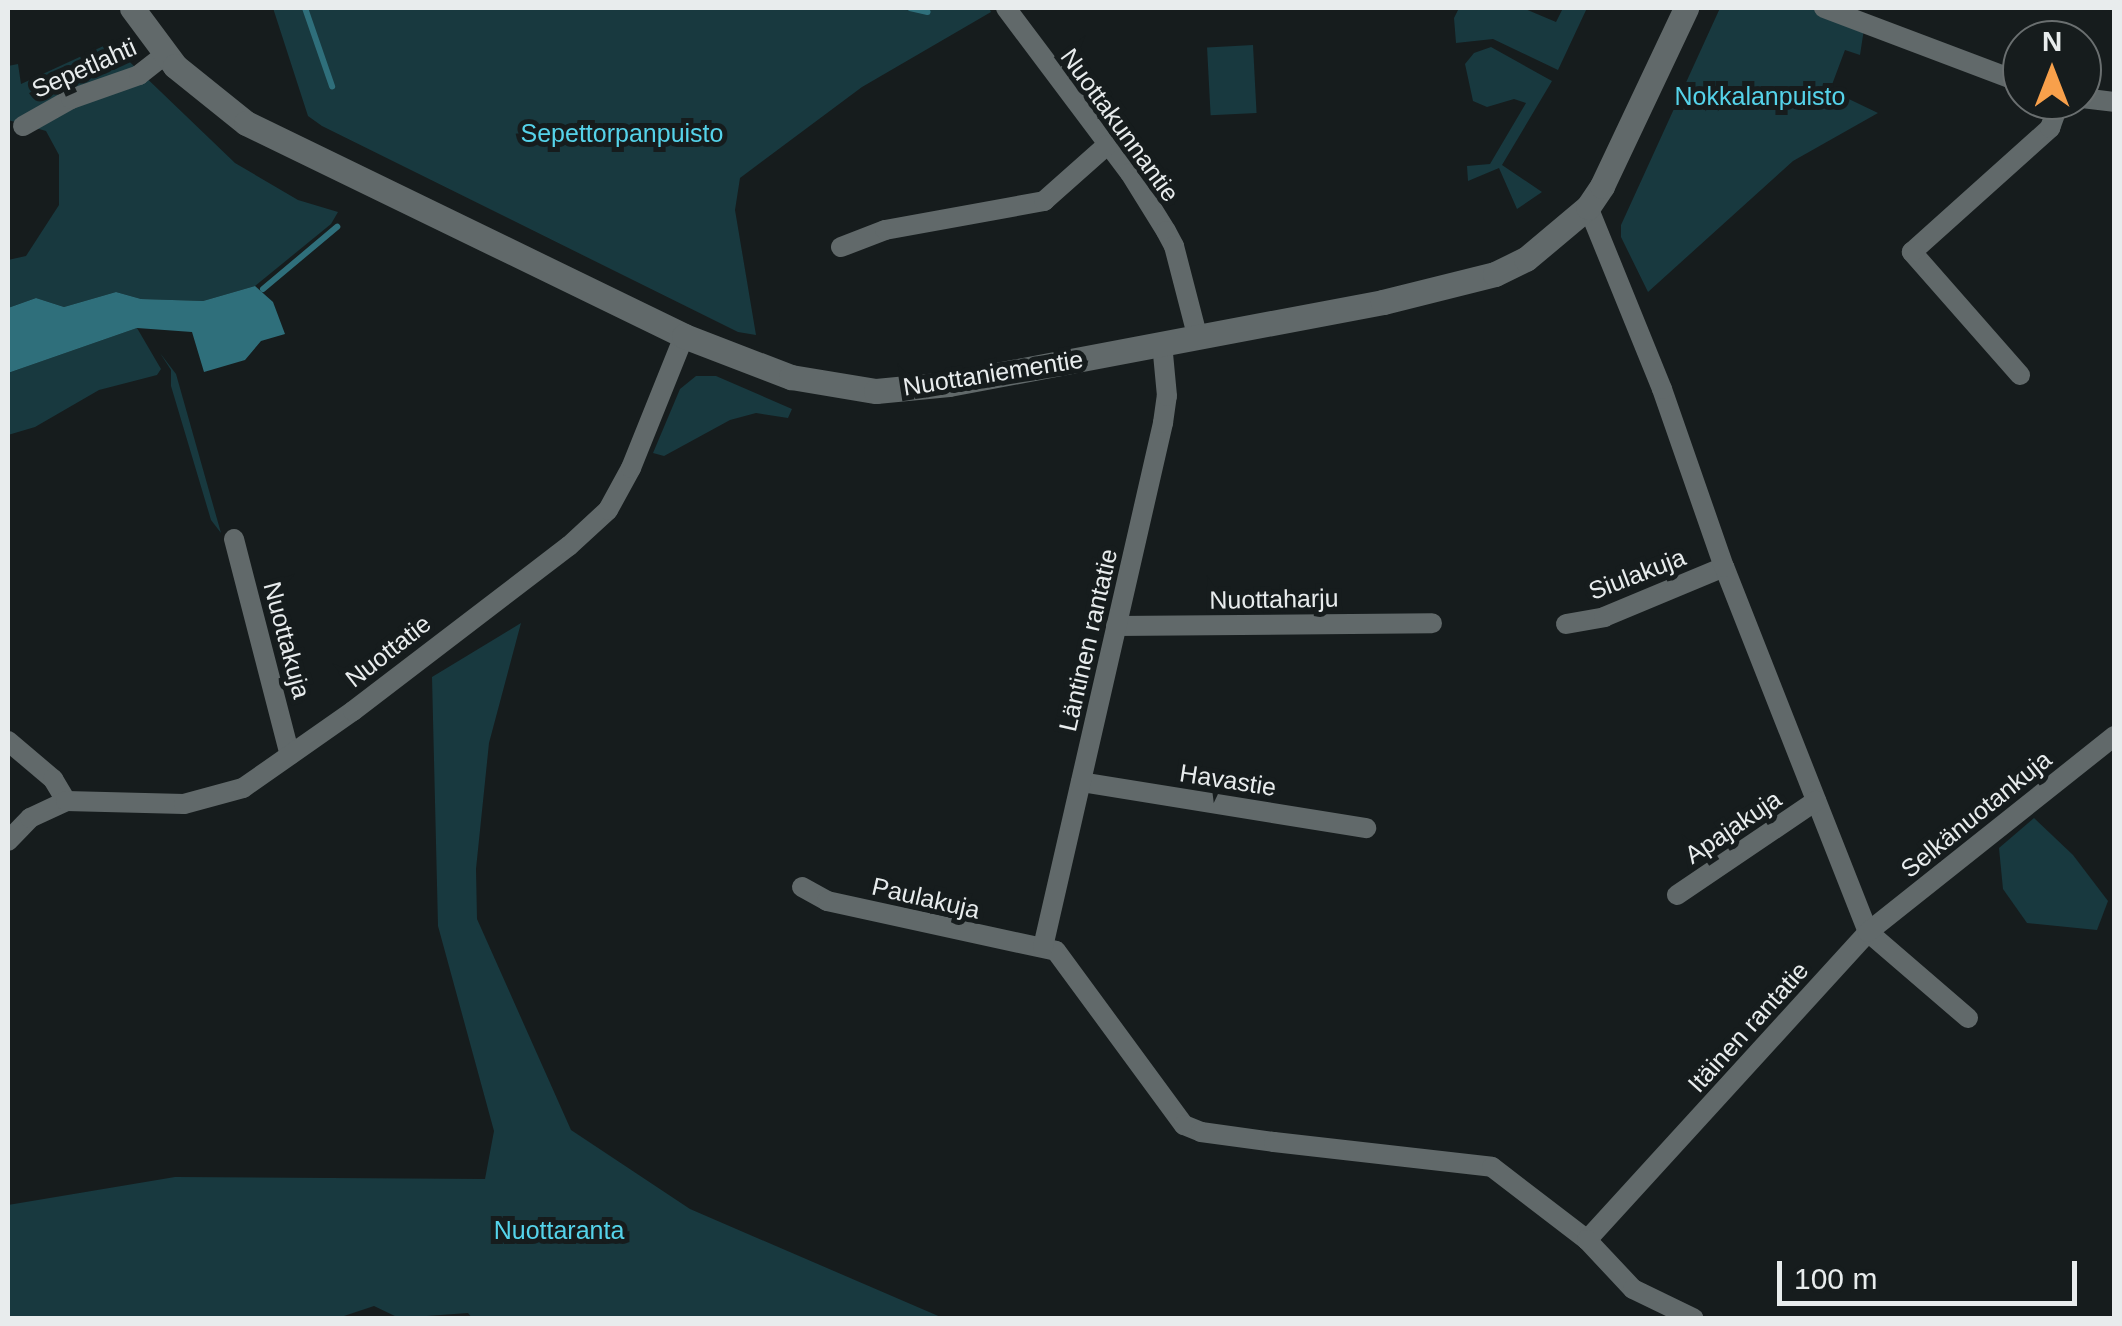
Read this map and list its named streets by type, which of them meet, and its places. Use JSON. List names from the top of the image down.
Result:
{
  "streets": {
    "main road": ["Nuottaniementie"],
    "street": [
      "Sepetlahti",
      "Nuottakunnantie",
      "Siulakuja",
      "Nuottaharju",
      "Nuottakuja",
      "Läntinen rantatie",
      "Nuottatie",
      "Havastie",
      "Selkänuotankuja",
      "Apajakuja",
      "Paulakuja",
      "Itäinen rantatie"
    ]
  },
  "crossings": [
    ["Sepetlahti", "Nuottaniementie"],
    ["Nuottakunnantie", "Nuottaniementie"],
    ["Nuottaniementie", "Läntinen rantatie"],
    ["Nuottaniementie", "Nuottatie"],
    ["Nuottaharju", "Läntinen rantatie"],
    ["Nuottakuja", "Nuottatie"],
    ["Läntinen rantatie", "Havastie"],
    ["Läntinen rantatie", "Paulakuja"],
    ["Selkänuotankuja", "Itäinen rantatie"]
  ],
  "parks": ["Nokkalanpuisto", "Sepettorpanpuisto", "Nuottaranta"],
  "scale_bar": "100 m",
  "north": "top"
}
